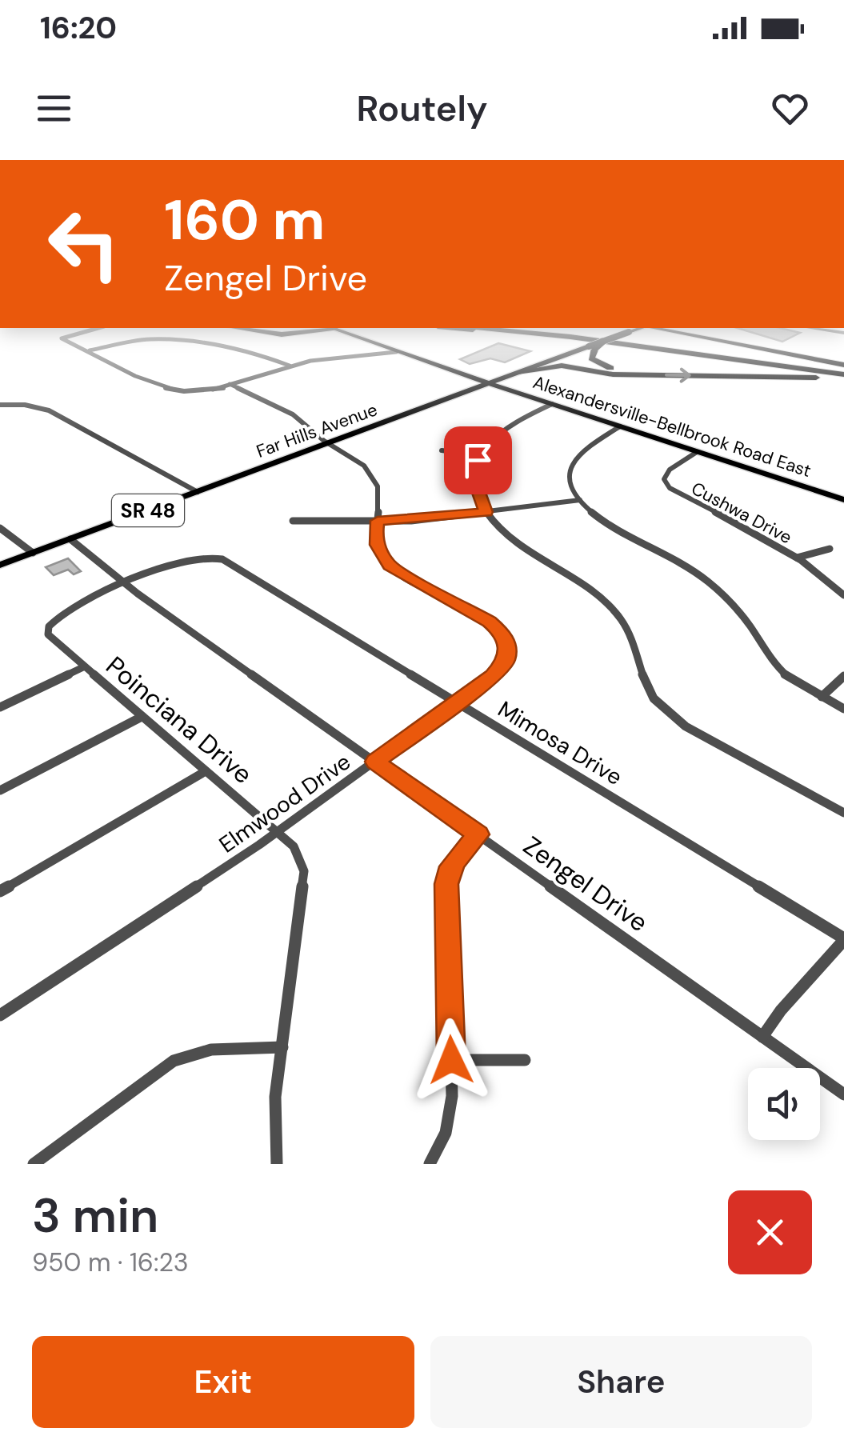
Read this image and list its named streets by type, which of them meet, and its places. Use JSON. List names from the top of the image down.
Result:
{
  "streets": {
    "main road": ["Alexandersville-Bellbrook Road East", "Far Hills Avenue", "SR 48"],
    "street": [
      "Cushwa Drive",
      "Poinciana Drive",
      "Mimosa Drive",
      "Elmwood Drive",
      "Zengel Drive"
    ]
  },
  "crossings": [
    ["Alexandersville-Bellbrook Road East", "Far Hills Avenue"],
    ["Alexandersville-Bellbrook Road East", "Cushwa Drive"],
    ["Far Hills Avenue", "Elmwood Drive"],
    ["Far Hills Avenue", "Zengel Drive"],
    ["Poinciana Drive", "Mimosa Drive"],
    ["Poinciana Drive", "Elmwood Drive"],
    ["Poinciana Drive", "Zengel Drive"],
    ["Mimosa Drive", "Elmwood Drive"],
    ["Mimosa Drive", "Zengel Drive"],
    ["Elmwood Drive", "Zengel Drive"]
  ],
  "page": {
    "status": "16:20",
    "header": "Routely",
    "turn": ["160 m", "Zengel Drive"],
    "heading": ["3 min", "950 m · 16:23"],
    "buttons": ["Exit", "Share"]
  }
}
